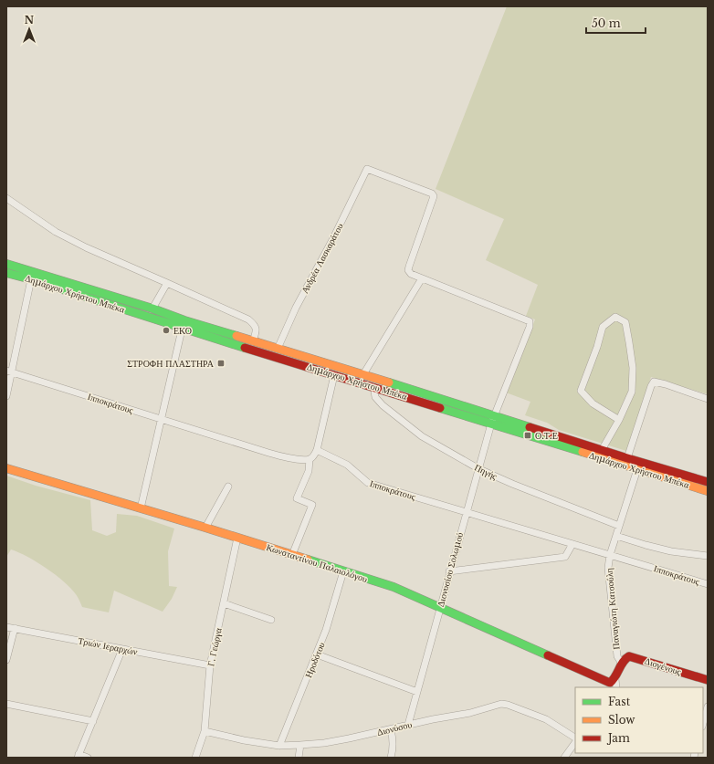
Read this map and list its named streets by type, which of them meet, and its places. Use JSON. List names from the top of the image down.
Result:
{
  "streets": {
    "main road": ["Δημάρχου Χρήστου Μπέκα", "Κωνσταντίνου Παλαιολόγου", "Διογένους"],
    "street": [
      "Ανδρέα Λασκαράτου",
      "Ιπποκράτους",
      "Πηγής",
      "Διονυσίου Σολωμού",
      "Παναγιώτη Κατσούλη",
      "Τριών Ιεραρχών",
      "Γ. Γεώργα",
      "Ηροδότου",
      "Διονύσου"
    ]
  },
  "crossings": [
    ["Ανδρέα Λασκαράτου", "Δημάρχου Χρήστου Μπέκα"],
    ["Ανδρέα Λασκαράτου", "Διονυσίου Σολωμού"],
    ["Δημάρχου Χρήστου Μπέκα", "Πηγής"],
    ["Δημάρχου Χρήστου Μπέκα", "Διονυσίου Σολωμού"],
    ["Δημάρχου Χρήστου Μπέκα", "Παναγιώτη Κατσούλη"],
    ["Ιπποκράτους", "Διονυσίου Σολωμού"],
    ["Ιπποκράτους", "Παναγιώτη Κατσούλη"],
    ["Πηγής", "Διονυσίου Σολωμού"],
    ["Πηγής", "Παναγιώτη Κατσούλη"],
    ["Κωνσταντίνου Παλαιολόγου", "Διονυσίου Σολωμού"],
    ["Κωνσταντίνου Παλαιολόγου", "Γ. Γεώργα"],
    ["Κωνσταντίνου Παλαιολόγου", "Ηροδότου"],
    ["Διονυσίου Σολωμού", "Διονύσου"],
    ["Παναγιώτη Κατσούλη", "Διογένους"],
    ["Τριών Ιεραρχών", "Γ. Γεώργα"],
    ["Γ. Γεώργα", "Διονύσου"],
    ["Ηροδότου", "Διονύσου"]
  ],
  "places": {
    "other": ["ΕΚΟ"],
    "transit": ["ΣΤΡΟΦΗ ΠΛΑΣΤΗΡΑ", "Ο.Τ.Ε"]
  },
  "legend": ["Fast", "Slow", "Jam"],
  "scale_bar": "50 m",
  "north": "top"
}
